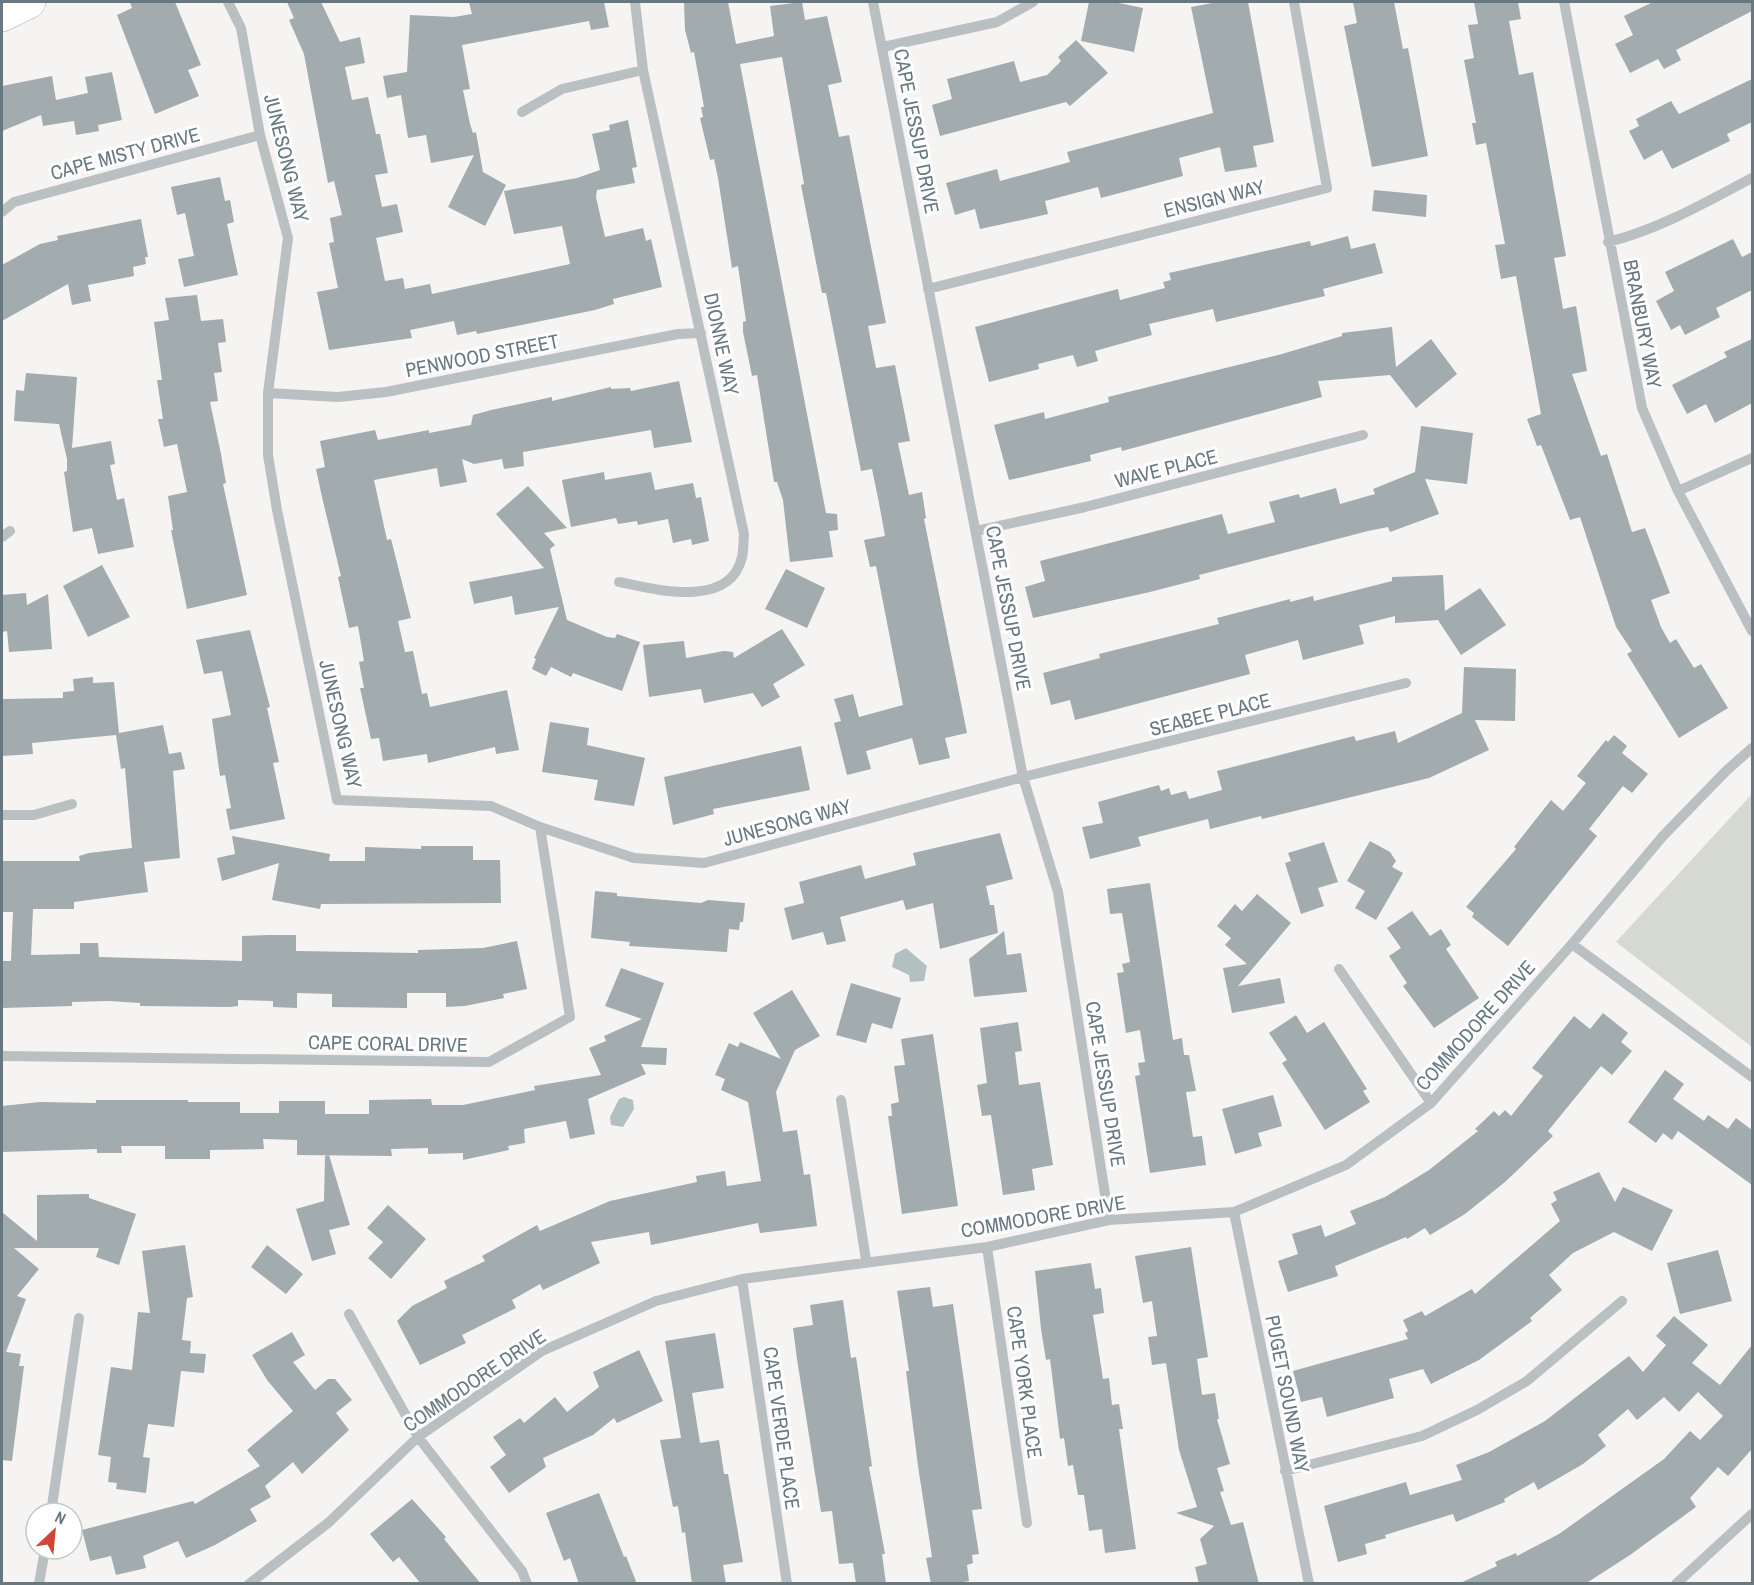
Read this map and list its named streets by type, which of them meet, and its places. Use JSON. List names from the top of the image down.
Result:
{
  "streets": {
    "street": [
      "CAPE JESSUP DRIVE",
      "CAPE MISTY DRIVE",
      "JUNESONG WAY",
      "ENSIGN WAY",
      "BRANBURY WAY",
      "DIONNE WAY",
      "PENWOOD STREET",
      "WAVE PLACE",
      "SEABEE PLACE",
      "COMMODORE DRIVE",
      "CAPE CORAL DRIVE",
      "CAPE YORK PLACE",
      "PUGET SOUND WAY",
      "CAPE VERDE PLACE"
    ]
  },
  "crossings": [
    ["CAPE JESSUP DRIVE", "JUNESONG WAY"],
    ["CAPE JESSUP DRIVE", "ENSIGN WAY"],
    ["CAPE JESSUP DRIVE", "WAVE PLACE"],
    ["CAPE JESSUP DRIVE", "SEABEE PLACE"],
    ["CAPE JESSUP DRIVE", "COMMODORE DRIVE"],
    ["CAPE MISTY DRIVE", "JUNESONG WAY"],
    ["JUNESONG WAY", "PENWOOD STREET"],
    ["JUNESONG WAY", "SEABEE PLACE"],
    ["JUNESONG WAY", "CAPE CORAL DRIVE"],
    ["DIONNE WAY", "PENWOOD STREET"],
    ["COMMODORE DRIVE", "CAPE YORK PLACE"],
    ["COMMODORE DRIVE", "PUGET SOUND WAY"],
    ["COMMODORE DRIVE", "CAPE VERDE PLACE"]
  ],
  "north": "top right"
}
